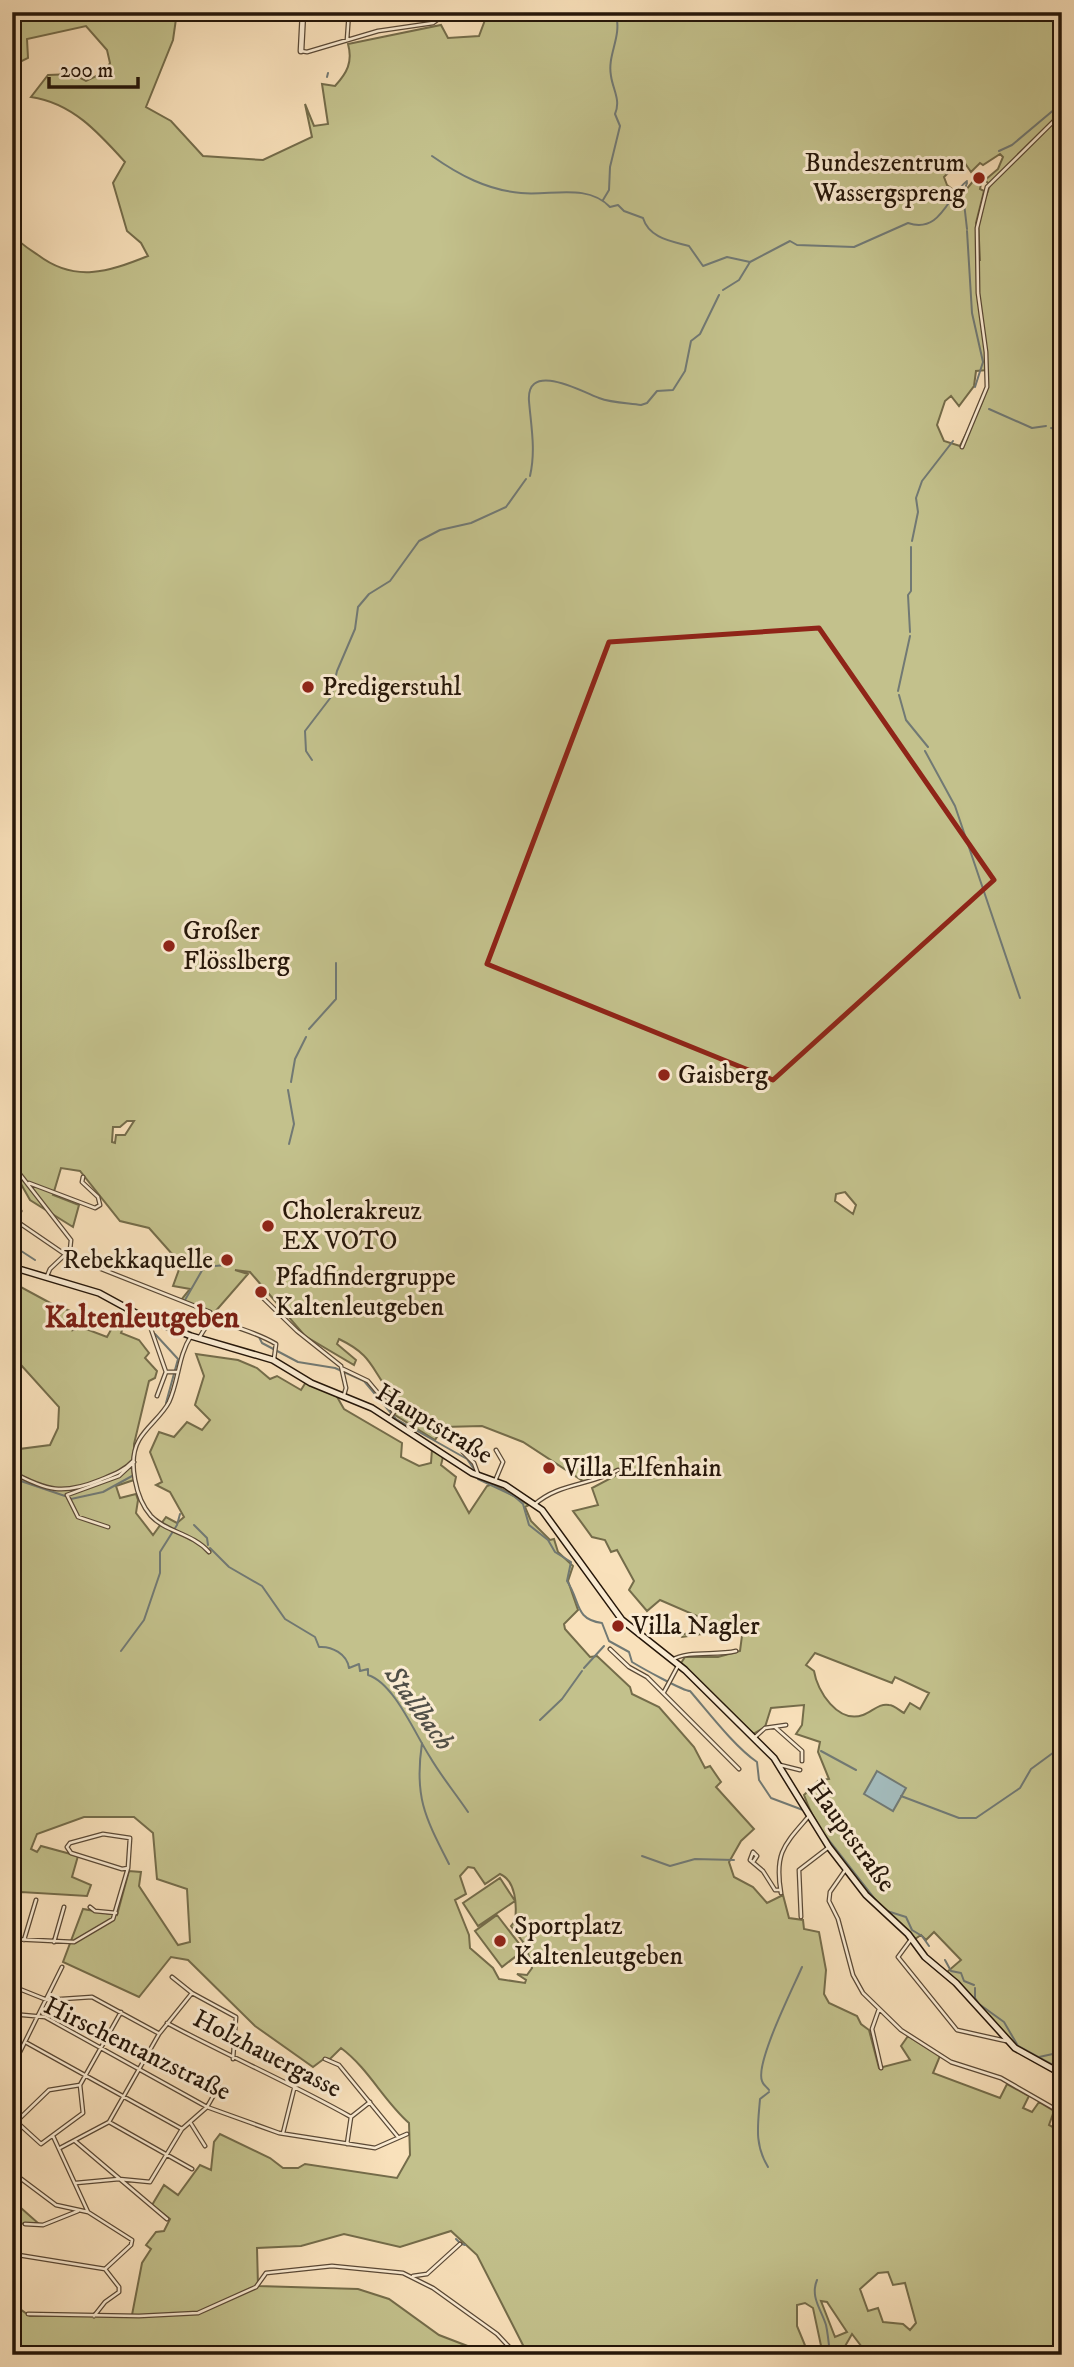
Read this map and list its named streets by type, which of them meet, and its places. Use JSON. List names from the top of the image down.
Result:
{
  "streets": {
    "main road": ["Hauptstraße"],
    "street": ["Hirschentanzstraße", "Holzhauergasse"]
  },
  "districts": ["Kaltenleutgeben"],
  "water": ["Stallbach"],
  "places": [
    "Bundeszentrum Wassergspreng",
    "Predigerstuhl",
    "Großer Flösslberg",
    "Gaisberg",
    "Cholerakreuz EX VOTO",
    "Rebekkaquelle",
    "Pfadfindergruppe Kaltenleutgeben",
    "Villa Elfenhain",
    "Villa Nagler",
    "Sportplatz Kaltenleutgeben"
  ],
  "scale_bar": "200 m"
}
